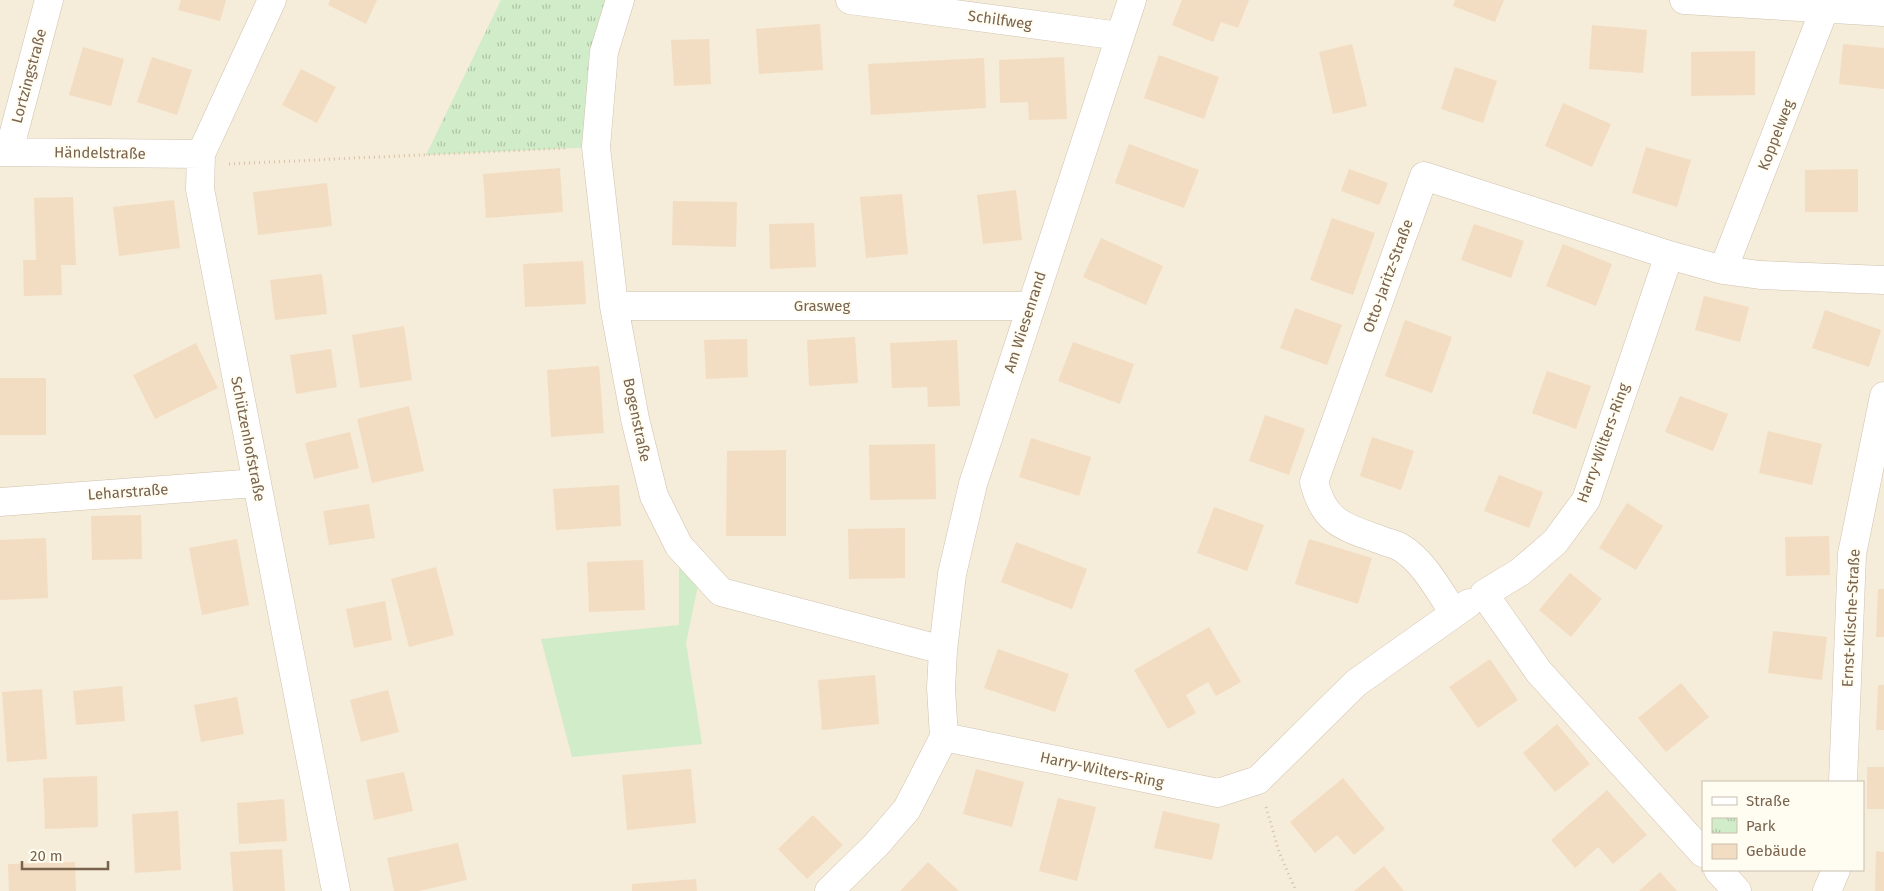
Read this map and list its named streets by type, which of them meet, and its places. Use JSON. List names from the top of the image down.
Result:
{
  "streets": {
    "street": [
      "Schilfweg",
      "Lortzingstraße",
      "Koppelweg",
      "Händelstraße",
      "Otto-Jaritz-Straße",
      "Grasweg",
      "Am Wiesenrand",
      "Bogenstraße",
      "Schützenhofstraße",
      "Harry-Wilters-Ring",
      "Leharstraße",
      "Ernst-Klische-Straße"
    ]
  },
  "crossings": [
    ["Schilfweg", "Am Wiesenrand"],
    ["Lortzingstraße", "Händelstraße"],
    ["Koppelweg", "Otto-Jaritz-Straße"],
    ["Händelstraße", "Schützenhofstraße"],
    ["Otto-Jaritz-Straße", "Harry-Wilters-Ring"],
    ["Grasweg", "Am Wiesenrand"],
    ["Grasweg", "Bogenstraße"],
    ["Am Wiesenrand", "Bogenstraße"],
    ["Schützenhofstraße", "Leharstraße"]
  ],
  "legend": ["Straße", "Park", "Gebäude"],
  "scale_bar": "20 m"
}
